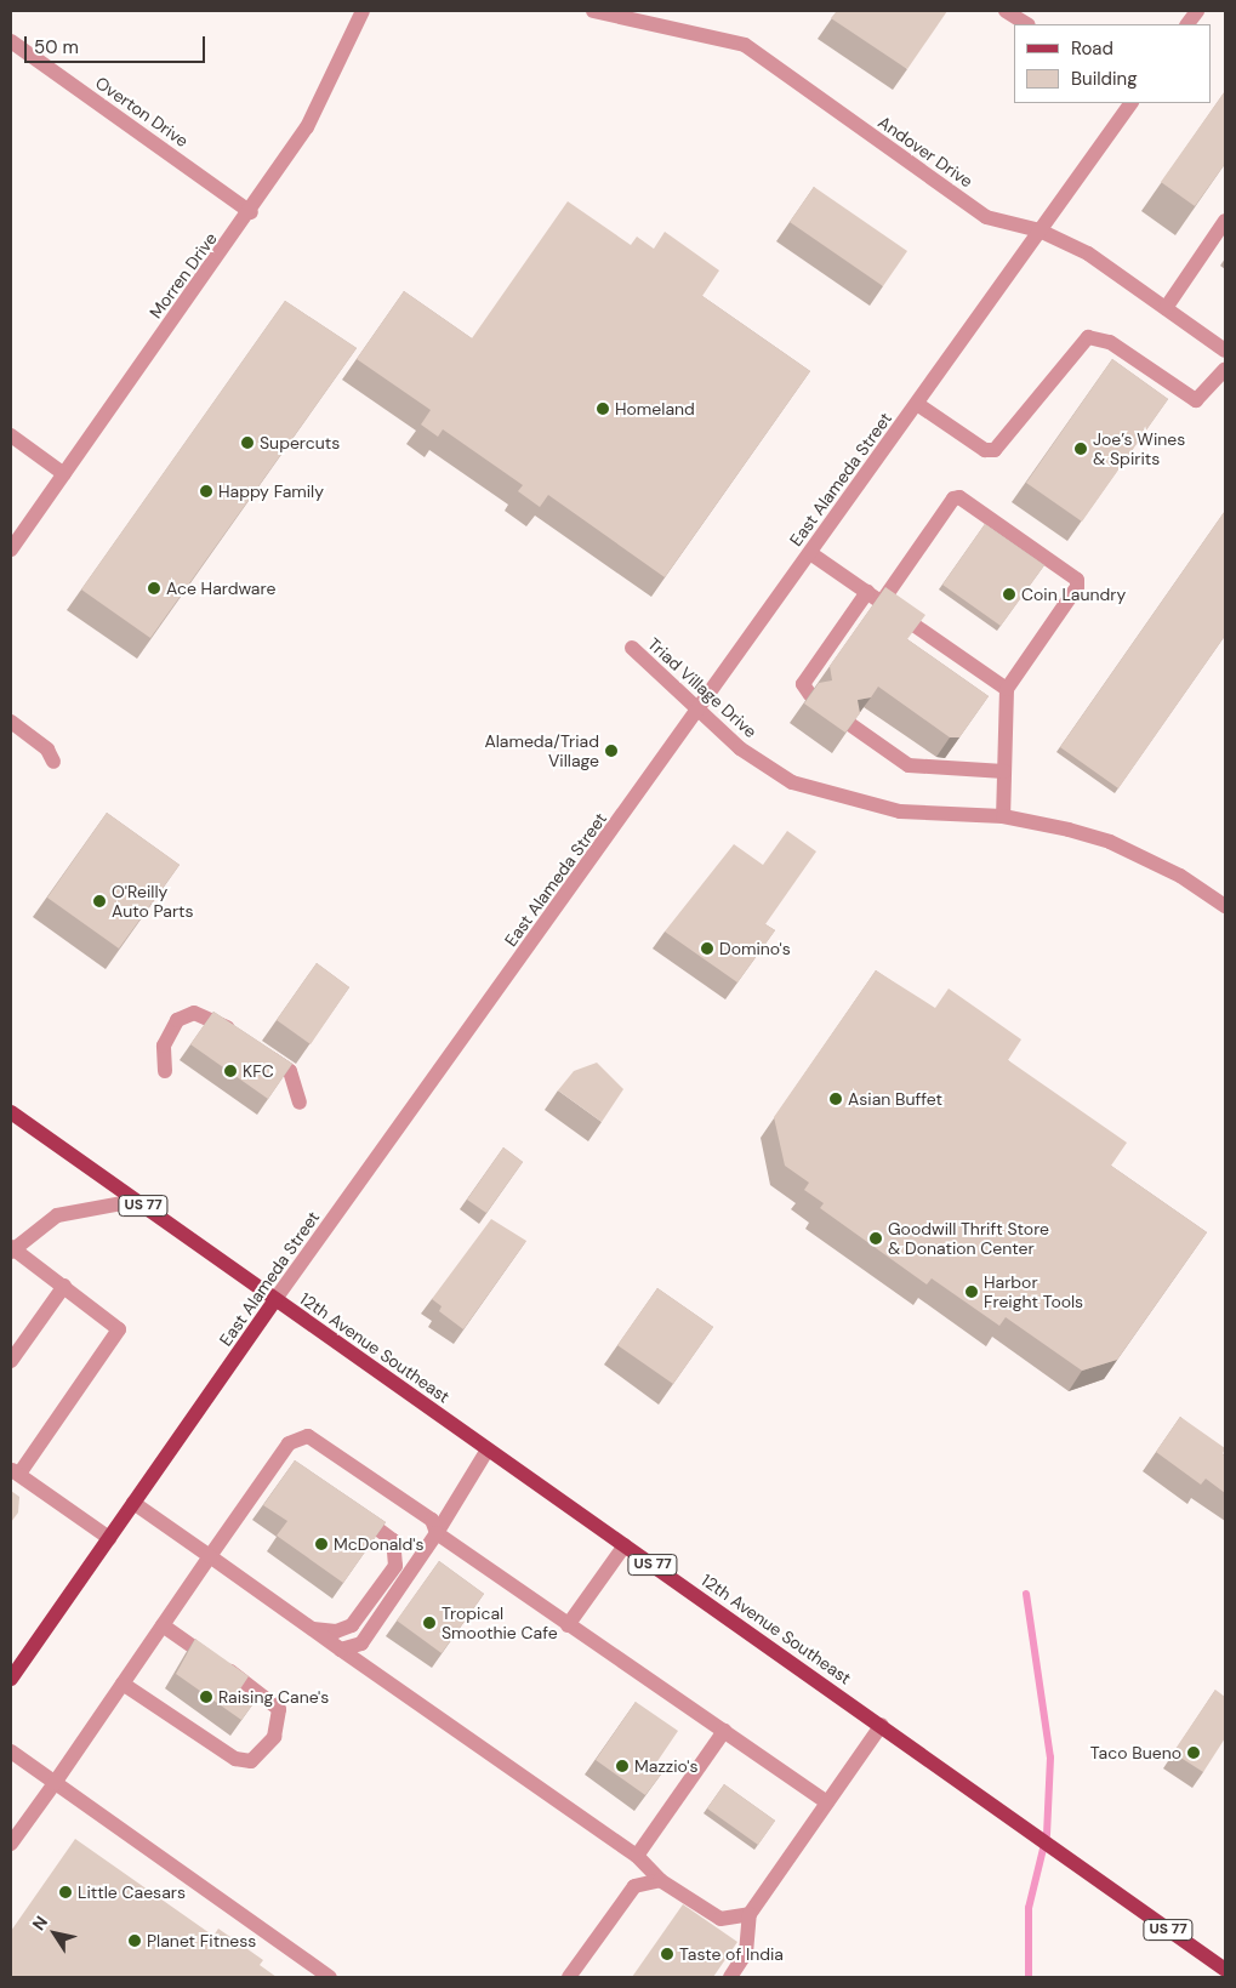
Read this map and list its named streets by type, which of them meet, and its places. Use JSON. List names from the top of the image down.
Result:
{
  "streets": {
    "main road": ["East Alameda Street", "US 77", "12th Avenue Southeast"],
    "street": [
      "Overton Drive",
      "Andover Drive",
      "Morren Drive",
      "Triad Village Drive"
    ]
  },
  "crossings": [
    ["Overton Drive", "Morren Drive"],
    ["Andover Drive", "East Alameda Street"],
    ["East Alameda Street", "Triad Village Drive"],
    ["East Alameda Street", "US 77"],
    ["East Alameda Street", "12th Avenue Southeast"],
    ["US 77", "12th Avenue Southeast"]
  ],
  "places": [
    "Homeland",
    "Supercuts",
    "Joe’s Wines & Spirits",
    "Happy Family",
    "Ace Hardware",
    "Coin Laundry",
    "Alameda/Triad Village",
    "O'Reilly Auto Parts",
    "Domino's",
    "KFC",
    "Asian Buffet",
    "Goodwill Thrift Store & Donation Center",
    "Harbor Freight Tools",
    "McDonald's",
    "Tropical Smoothie Cafe",
    "Raising Cane's",
    "Taco Bueno",
    "Mazzio's",
    "Little Caesars",
    "Planet Fitness",
    "Taste of India"
  ],
  "legend": ["Road", "Building"],
  "scale_bar": "50 m",
  "north": "top left"
}
